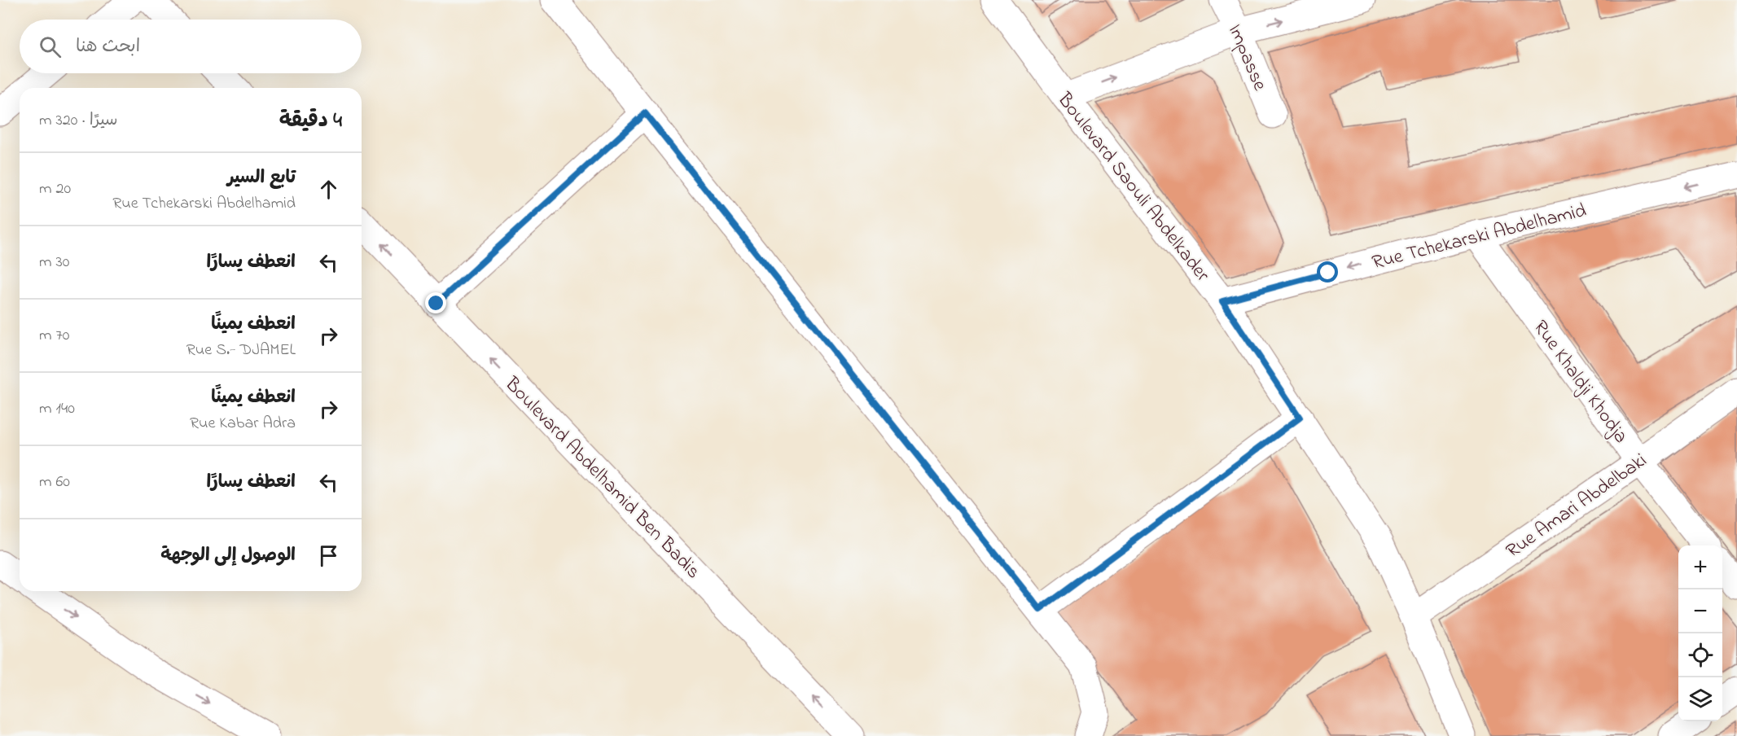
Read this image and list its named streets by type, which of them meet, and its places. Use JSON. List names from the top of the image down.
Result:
{
  "streets": {
    "street": [
      "Impasse",
      "Boulevard Saouli Abdelkader",
      "Rue Tchekarski Abdelhamid",
      "Rue Khaldji Khodja",
      "Boulevard Abdelhamid Ben Badis",
      "Rue Amari Abdelbaki"
    ]
  },
  "crossings": [
    ["Boulevard Saouli Abdelkader", "Rue Tchekarski Abdelhamid"],
    ["Boulevard Saouli Abdelkader", "Rue Amari Abdelbaki"],
    ["Rue Tchekarski Abdelhamid", "Rue Khaldji Khodja"],
    ["Rue Khaldji Khodja", "Rue Amari Abdelbaki"]
  ],
  "one_way": ["Rue Tchekarski Abdelhamid", "Boulevard Abdelhamid Ben Badis"],
  "page": {
    "search": "ابحث هنا",
    "heading": ["4 دقيقة", "سيرًا · 320 m"],
    "list": [
      ["تابع السير", "Rue Tchekarski Abdelhamid", "20 m"],
      ["انعطف يسارًا", "30 m"],
      ["انعطف يمينًا", "Rue S.- DJAMEL", "70 m"],
      ["انعطف يمينًا", "Rue Kabar Adra", "140 m"],
      ["انعطف يسارًا", "60 m"],
      "الوصول إلى الوجهة"
    ],
    "map_buttons": ["+", "−"]
  }
}
